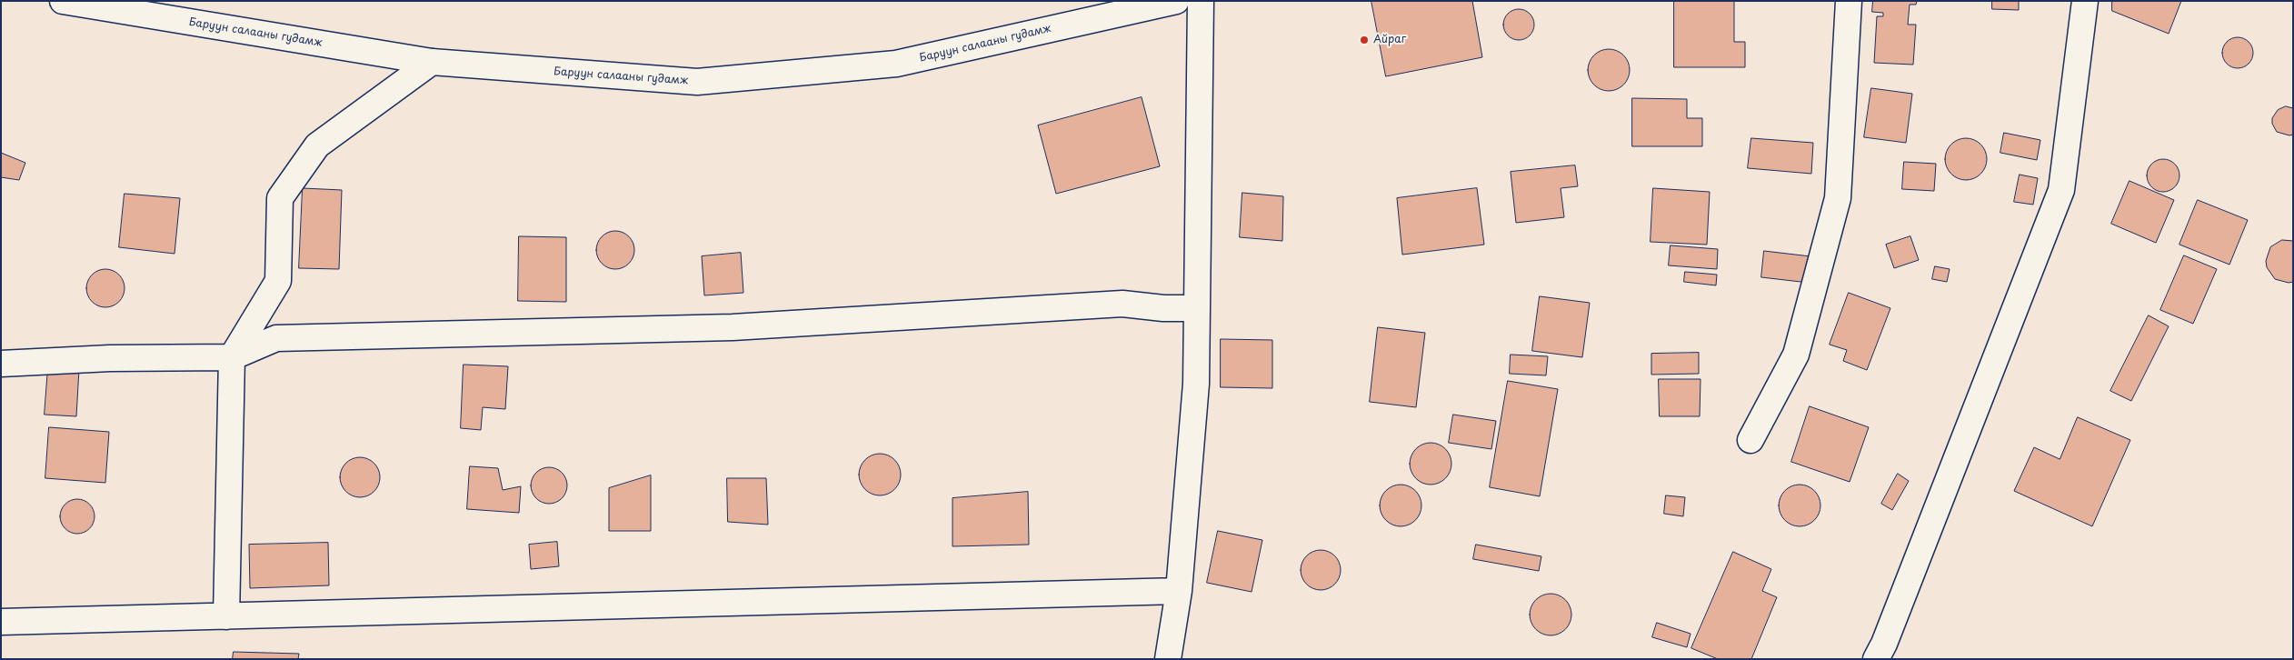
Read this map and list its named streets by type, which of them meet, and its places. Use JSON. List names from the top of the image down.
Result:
{
  "streets": {
    "street": ["Баруун салааны гудамж"]
  },
  "places": ["Айраг"]
}
